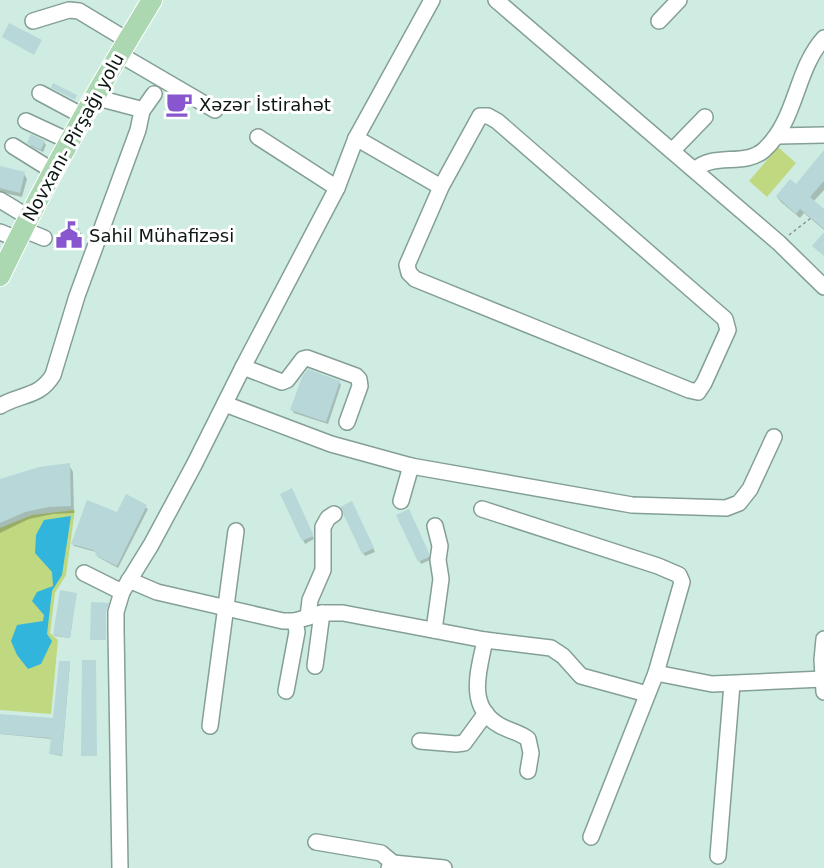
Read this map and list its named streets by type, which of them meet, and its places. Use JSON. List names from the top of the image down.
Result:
{
  "streets": {
    "main road": ["Novxanı- Pirşağı yolu"]
  },
  "places": {
    "cafe": ["Xəzər İstirahət"],
    "public building": ["Sahil Mühafizəsi"]
  }
}
